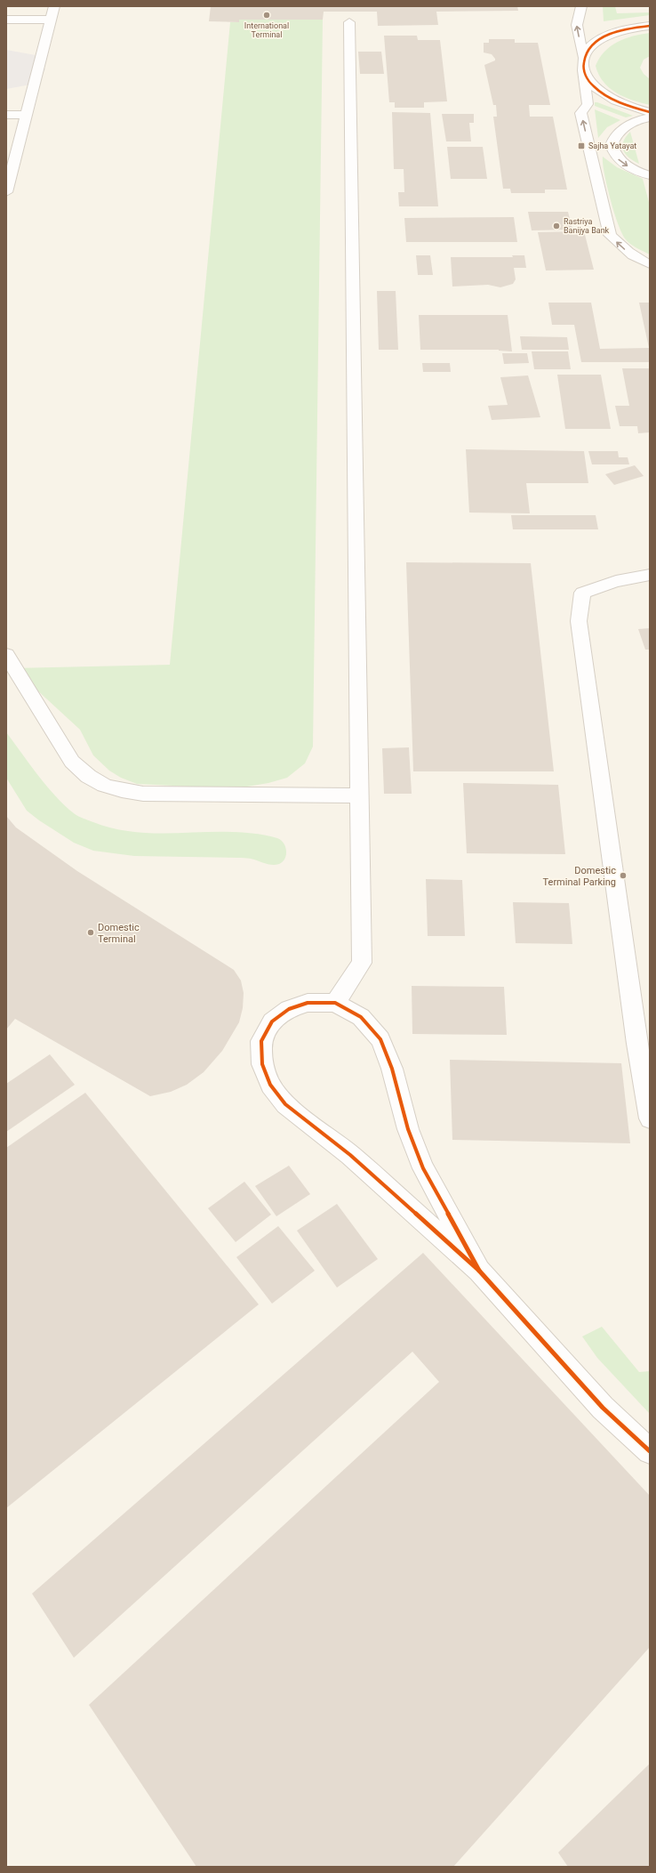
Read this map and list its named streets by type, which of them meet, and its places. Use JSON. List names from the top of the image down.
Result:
{
  "places": {
    "other": [
      "International Terminal",
      "Rastriya Banijya Bank",
      "Domestic Terminal Parking",
      "Domestic Terminal"
    ],
    "transit": ["Sajha Yatayat"]
  }
}
